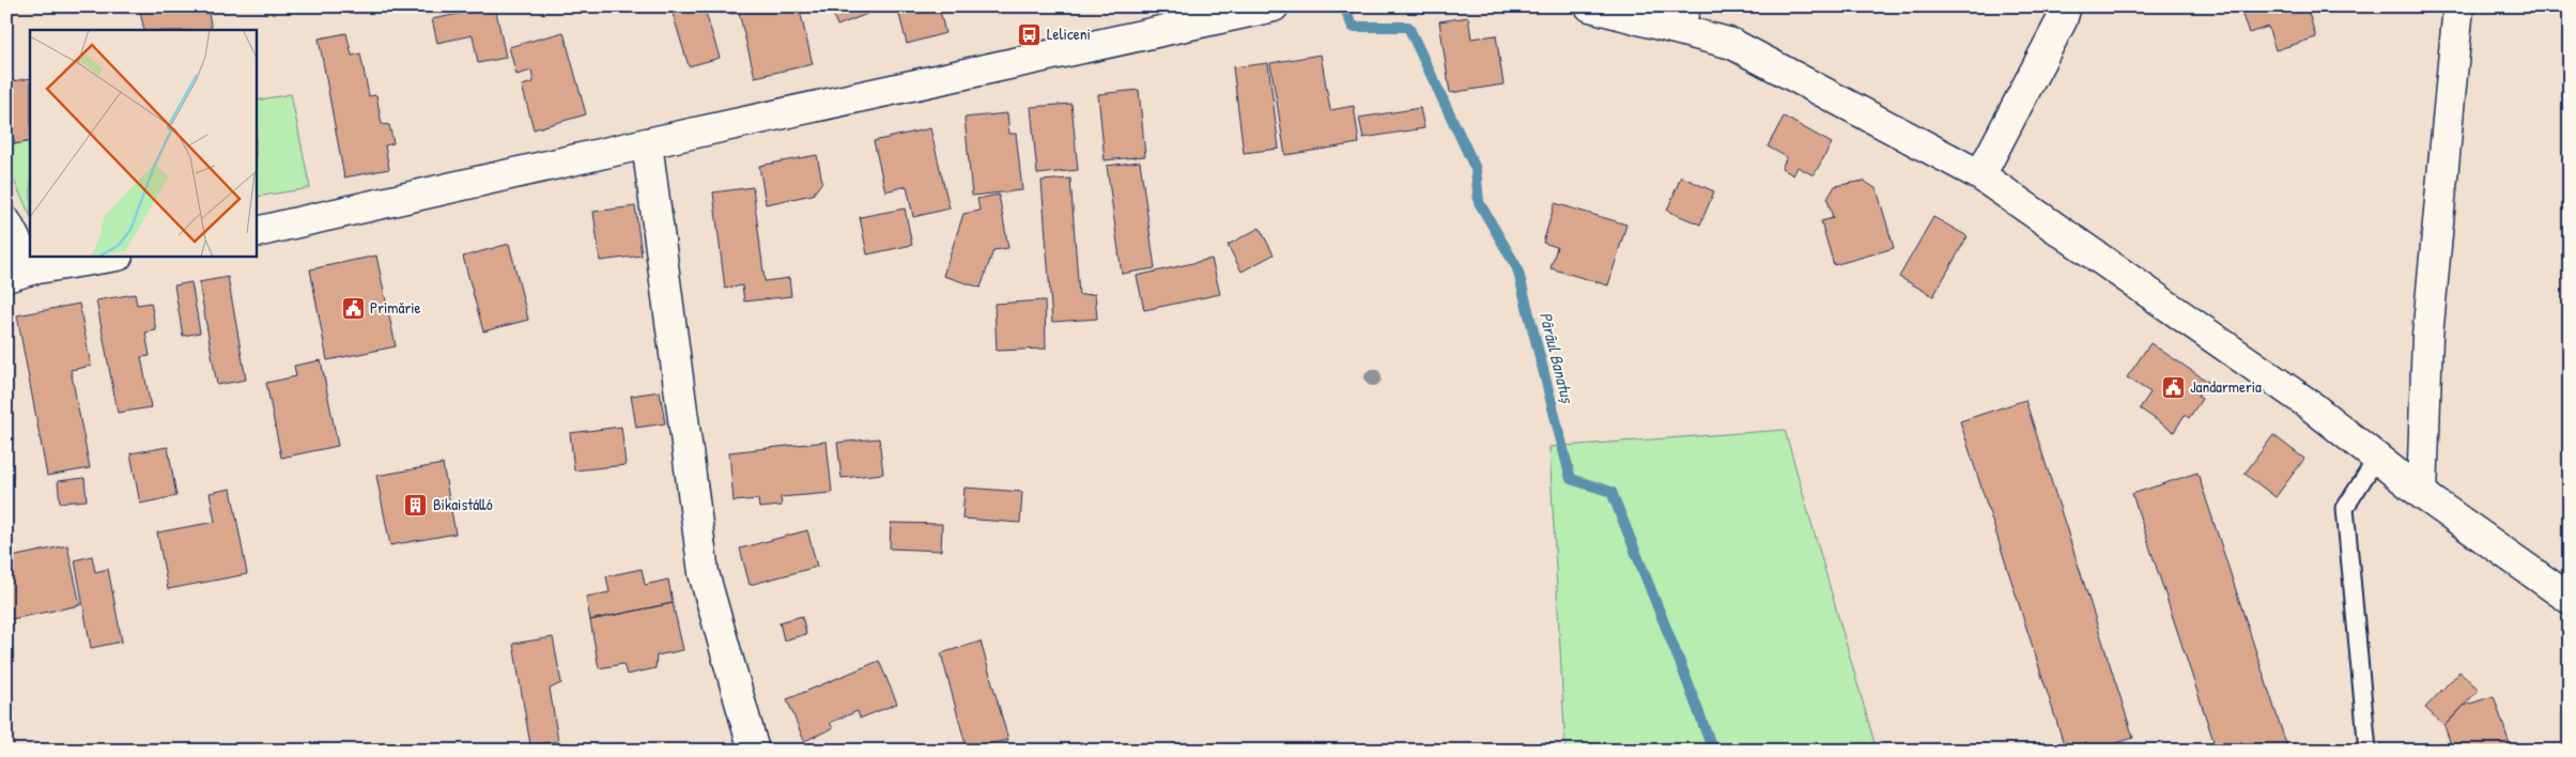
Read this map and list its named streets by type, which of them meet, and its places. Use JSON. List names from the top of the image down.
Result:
{
  "water": ["Pârâul Banatuș"],
  "places": {
    "bus stop": ["Leliceni"],
    "public building": ["Primărie", "Jandarmeria"],
    "building": ["Bikaistálló"]
  }
}
